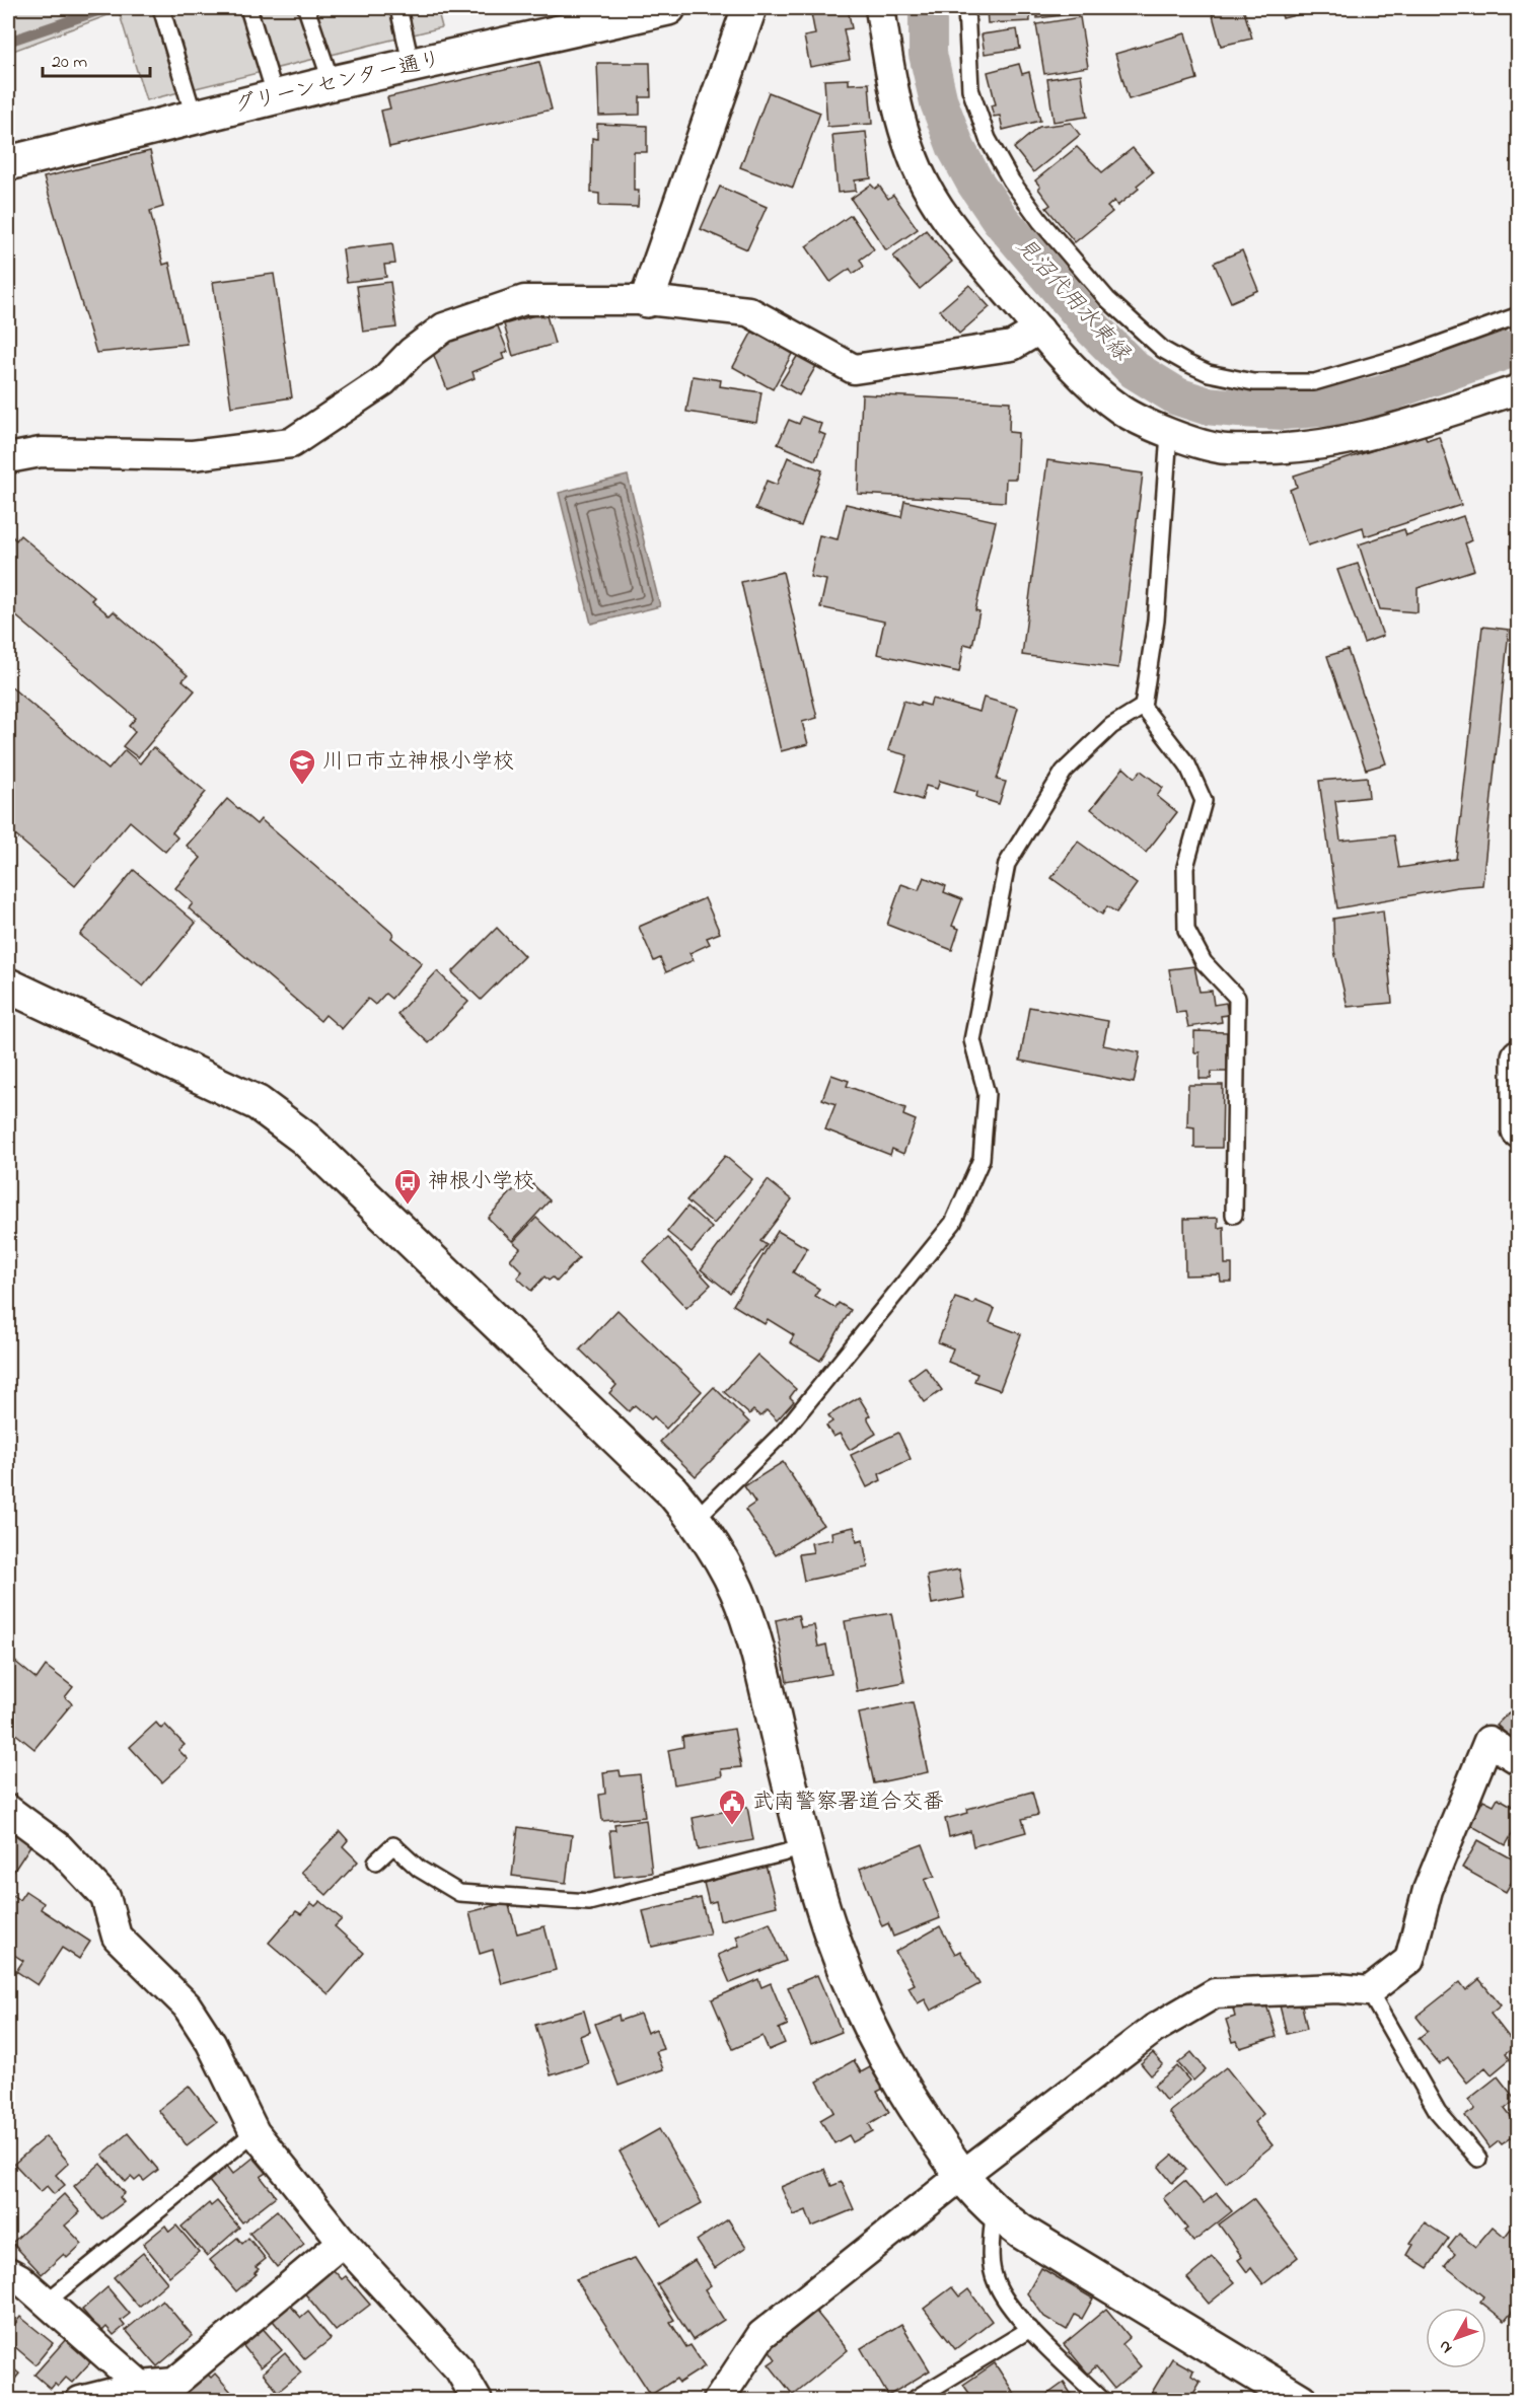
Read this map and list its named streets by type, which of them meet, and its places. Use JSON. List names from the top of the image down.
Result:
{
  "streets": {
    "street": ["グリーンセンター通り"]
  },
  "water": ["見沼代用水東縁"],
  "places": {
    "school or university": ["川口市立神根小学校"],
    "bus stop": ["神根小学校"],
    "public building": ["武南警察署道合交番"]
  },
  "scale_bar": "20 m",
  "north": "bottom left"
}
